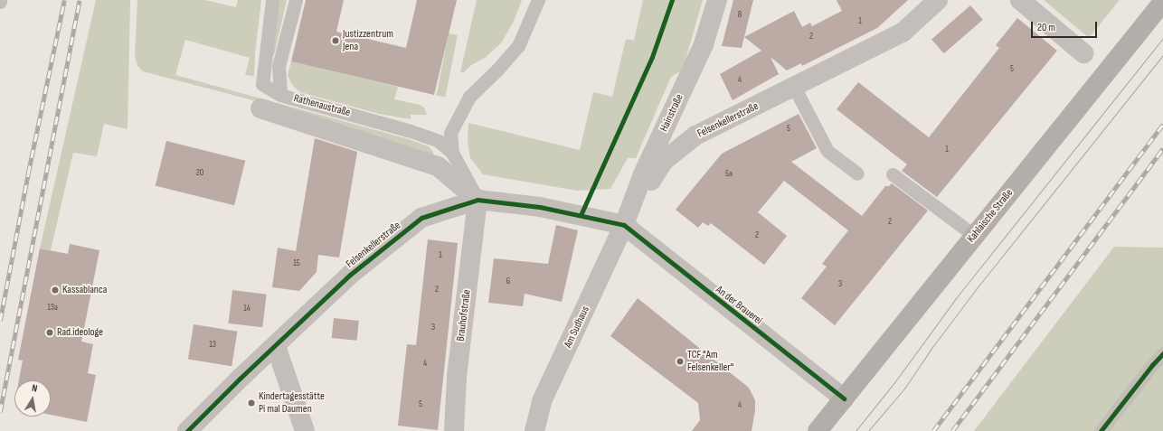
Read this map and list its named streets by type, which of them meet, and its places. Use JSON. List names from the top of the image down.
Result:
{
  "streets": {
    "main road": ["Kahlaische Straße"],
    "street": [
      "Hainstraße",
      "Felsenkellerstraße",
      "An der Brauerei",
      "Brauhofstraße",
      "Am Sudhaus"
    ],
    "lane": ["Rathenaustraße"]
  },
  "crossings": [
    ["Rathenaustraße", "Felsenkellerstraße"],
    ["Rathenaustraße", "Brauhofstraße"],
    ["Hainstraße", "Felsenkellerstraße"],
    ["Hainstraße", "An der Brauerei"],
    ["Hainstraße", "Am Sudhaus"],
    ["Felsenkellerstraße", "An der Brauerei"],
    ["Felsenkellerstraße", "Brauhofstraße"],
    ["Felsenkellerstraße", "Am Sudhaus"],
    ["Kahlaische Straße", "An der Brauerei"],
    ["An der Brauerei", "Am Sudhaus"]
  ],
  "places": [
    "Justizzentrum Jena",
    "Kassablanca",
    "Rad.ideologe",
    "TCF \"Am Felsenkeller\"",
    "Kindertagesstätte Pi mal Daumen"
  ],
  "house_numbers": [
    "8",
    "1",
    "2",
    "5",
    "4",
    "5",
    "1",
    "20",
    "5a",
    "2",
    "2",
    "1",
    "15",
    "6",
    "3",
    "2",
    "13a",
    "14",
    "3",
    "13",
    "4",
    "5",
    "4"
  ],
  "scale_bar": "20 m",
  "north": "top"
}
